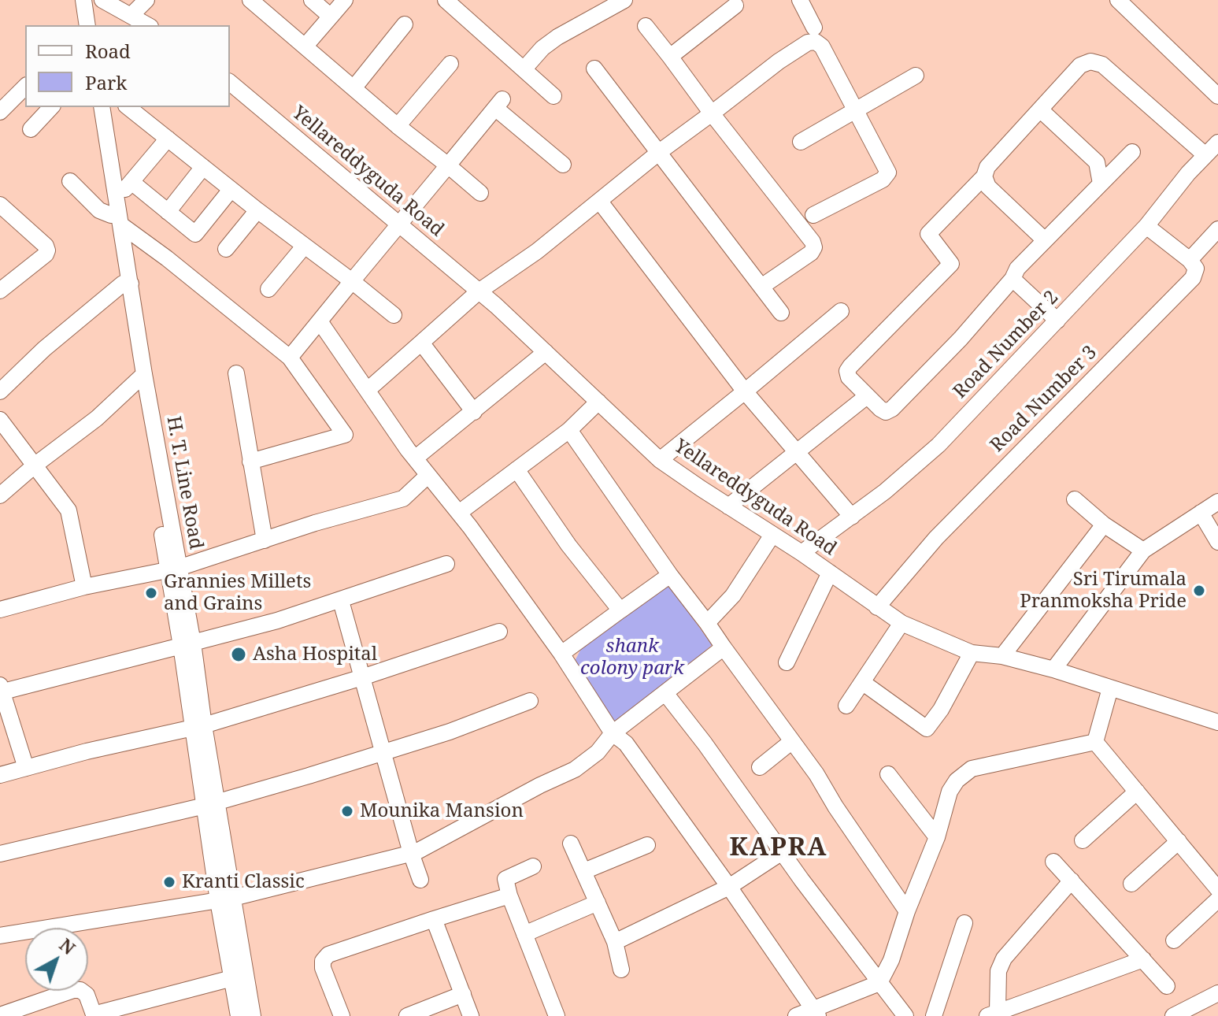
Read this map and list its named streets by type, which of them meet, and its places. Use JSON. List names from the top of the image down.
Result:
{
  "streets": {
    "street": [
      "Yellareddyguda Road",
      "Road Number 2",
      "Road Number 3",
      "H. T. Line Road"
    ]
  },
  "crossings": [
    ["Yellareddyguda Road", "Road Number 2"],
    ["Yellareddyguda Road", "Road Number 3"]
  ],
  "districts": ["KAPRA"],
  "parks": ["shank colony park"],
  "places": [
    "Sri Tirumala Pranmoksha Pride",
    "Grannies Millets and Grains",
    "Asha Hospital",
    "Mounika Mansion",
    "Kranti Classic"
  ],
  "legend": ["Road", "Park"],
  "north": "top right"
}
